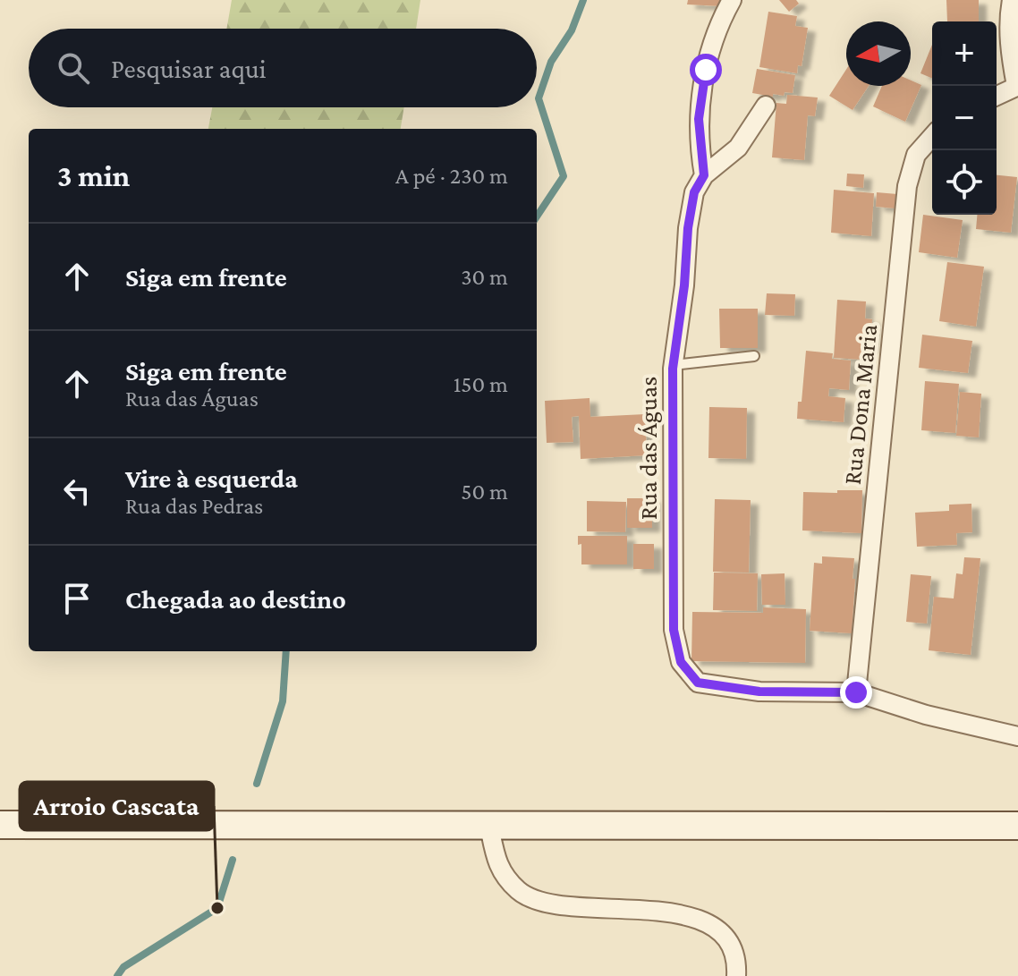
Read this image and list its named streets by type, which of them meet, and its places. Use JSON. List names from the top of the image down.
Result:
{
  "streets": {
    "street": ["Rua Dona Maria", "Rua das Águas"]
  },
  "crossings": [
    ["Rua Dona Maria", "Rua das Águas"]
  ],
  "places": ["Arroio Cascata"],
  "north": "left",
  "page": {
    "map_buttons": ["+", "−"],
    "search": "Pesquisar aqui",
    "heading": ["3 min", "A pé · 230 m"],
    "list": [
      ["Siga em frente", "30 m"],
      ["Siga em frente", "Rua das Águas", "150 m"],
      ["Vire à esquerda", "Rua das Pedras", "50 m"],
      "Chegada ao destino"
    ]
  }
}
